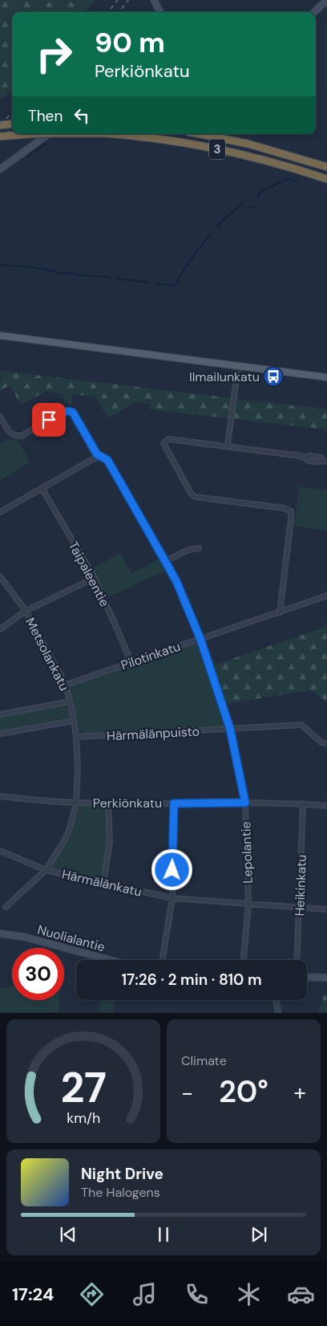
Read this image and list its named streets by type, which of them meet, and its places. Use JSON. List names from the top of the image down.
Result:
{
  "streets": {
    "highway": ["3"],
    "street": [
      "Taipaleentie",
      "Metsolankatu",
      "Pilotinkatu",
      "Härmälänpuisto",
      "Perkiönkatu",
      "Lepolantie",
      "Härmälänkatu",
      "Heikinkatu",
      "Nuolialantie"
    ]
  },
  "crossings": [
    ["Taipaleentie", "Pilotinkatu"],
    ["Metsolankatu", "Pilotinkatu"],
    ["Metsolankatu", "Härmälänpuisto"],
    ["Metsolankatu", "Perkiönkatu"],
    ["Metsolankatu", "Härmälänkatu"],
    ["Pilotinkatu", "Lepolantie"],
    ["Härmälänpuisto", "Lepolantie"],
    ["Perkiönkatu", "Lepolantie"],
    ["Perkiönkatu", "Heikinkatu"],
    ["Lepolantie", "Härmälänkatu"],
    ["Härmälänkatu", "Heikinkatu"]
  ],
  "places": {
    "bus stop": ["Ilmailunkatu"]
  },
  "page": {
    "turn": ["90 m", "Perkiönkatu"],
    "then": "Then",
    "limit": "30",
    "trip": "17:26 · 2 min · 810 m",
    "tile": "Climate",
    "heat": ["−", "20°", "+"],
    "song": ["Night Drive", "The Halogens"],
    "tabs": "17:24",
    "gauge": ["27", "km/h"]
  }
}
